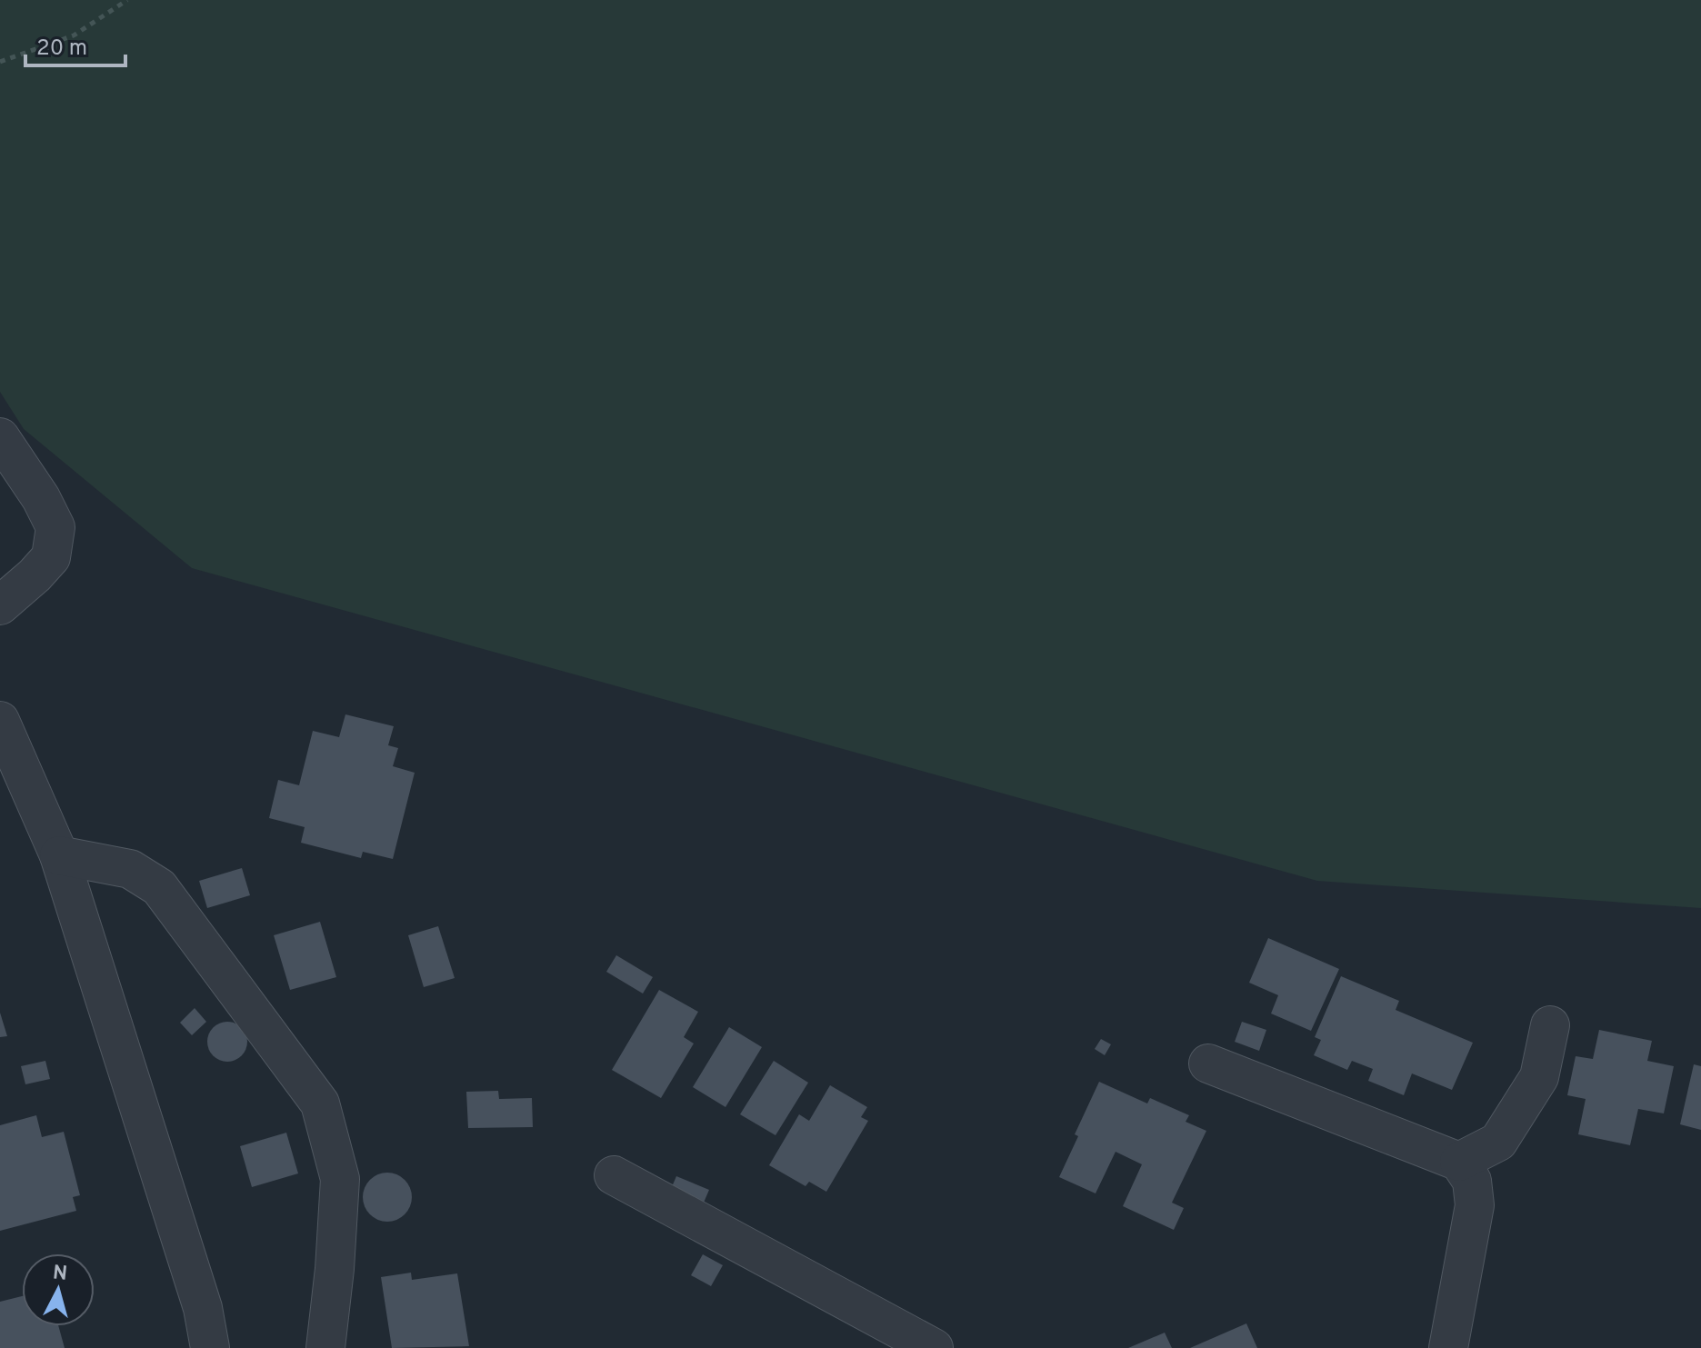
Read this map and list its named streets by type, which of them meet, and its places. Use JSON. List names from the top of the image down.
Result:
{
  "scale_bar": "20 m",
  "north": "top"
}
